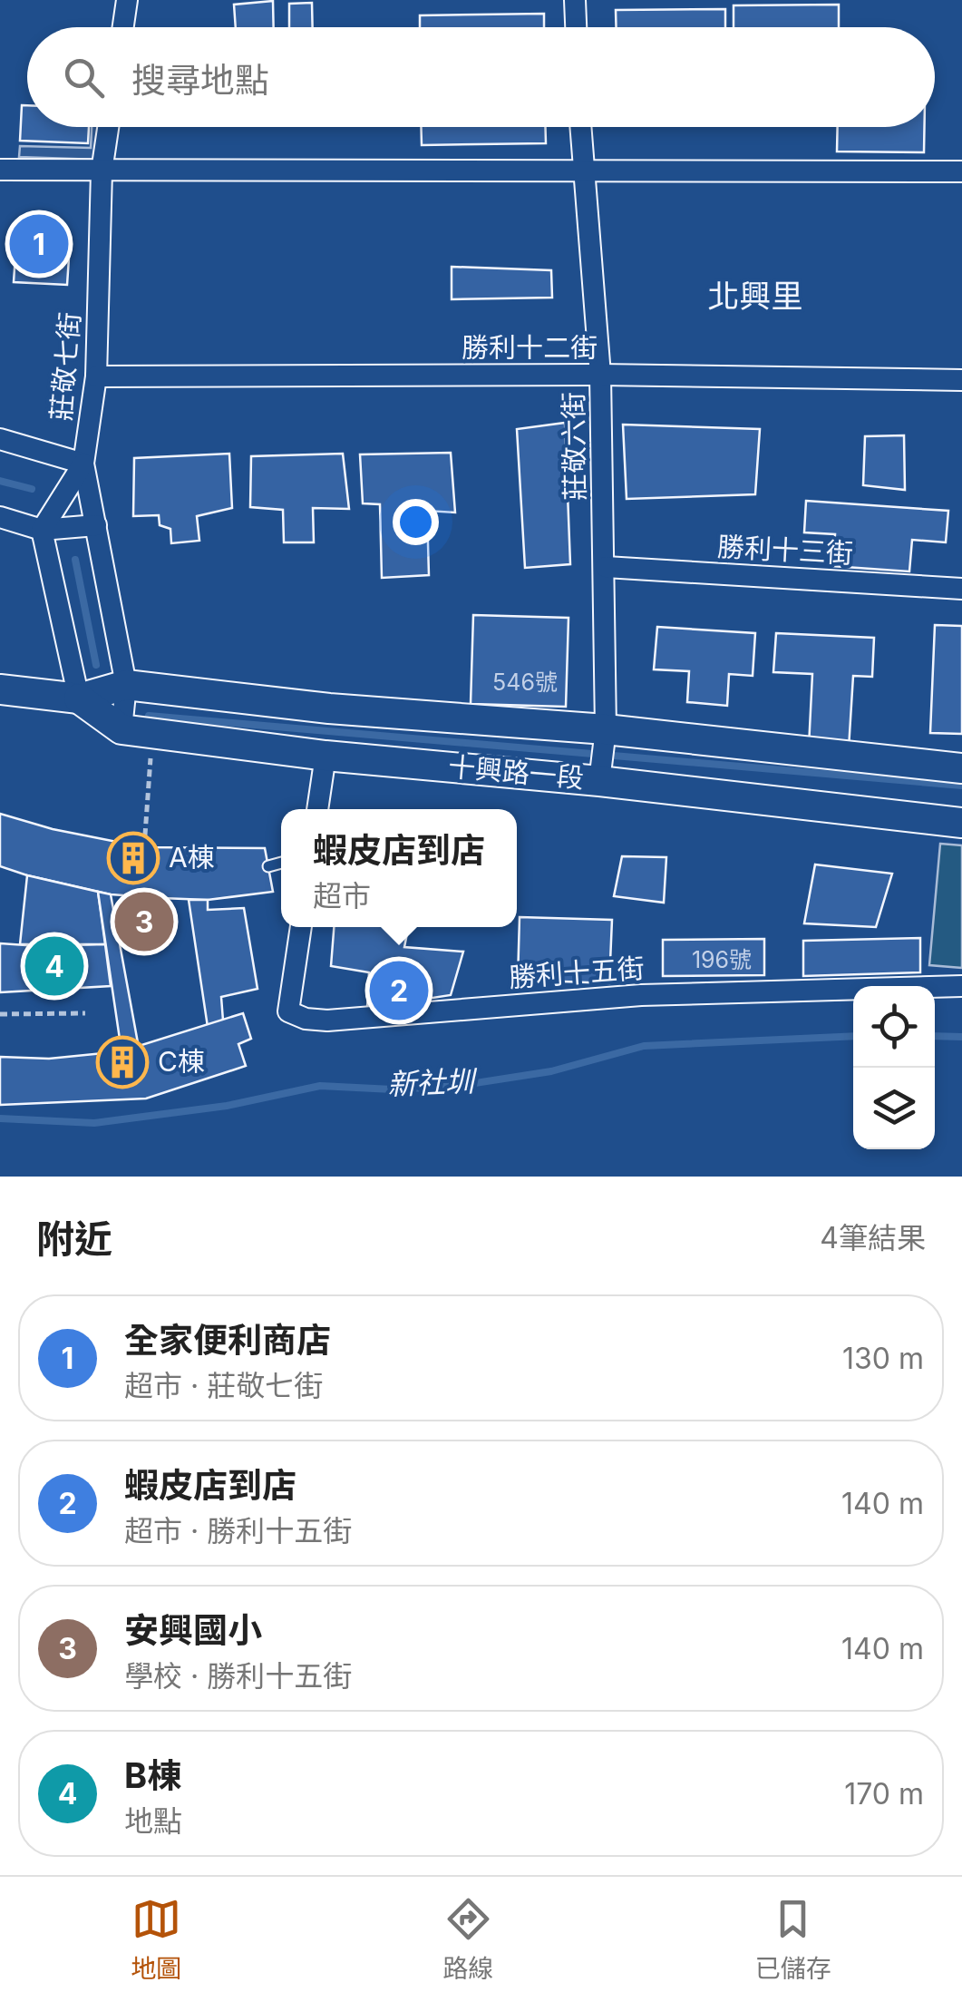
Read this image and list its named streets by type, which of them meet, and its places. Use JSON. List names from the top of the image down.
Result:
{
  "streets": {
    "street": [
      "勝利十二街",
      "莊敬七街",
      "莊敬六街",
      "勝利十三街",
      "十興路一段",
      "勝利十五街"
    ]
  },
  "crossings": [
    ["勝利十二街", "莊敬七街"],
    ["勝利十二街", "莊敬六街"],
    ["莊敬七街", "十興路一段"],
    ["莊敬六街", "勝利十三街"],
    ["莊敬六街", "十興路一段"]
  ],
  "districts": ["北興里"],
  "water": ["新社圳"],
  "places": {
    "building": ["A棟", "C棟"]
  },
  "house_numbers": ["546號", "196號"],
  "page": {
    "search": "搜尋地點",
    "pins": [
      "1",
      "3",
      "4",
      "2"
    ],
    "popup": ["蝦皮店到店", "超市"],
    "heading": ["附近", "4筆結果"],
    "list": [
      {
        "mark": "1",
        "name": "全家便利商店",
        "note": "超市 · 莊敬七街",
        "value": "130 m"
      },
      {
        "mark": "2",
        "name": "蝦皮店到店",
        "note": "超市 · 勝利十五街",
        "value": "140 m"
      },
      {
        "mark": "3",
        "name": "安興國小",
        "note": "學校 · 勝利十五街",
        "value": "140 m"
      },
      {
        "mark": "4",
        "name": "B棟",
        "note": "地點",
        "value": "170 m"
      }
    ],
    "nav": ["地圖", "路線", "已儲存"]
  }
}
